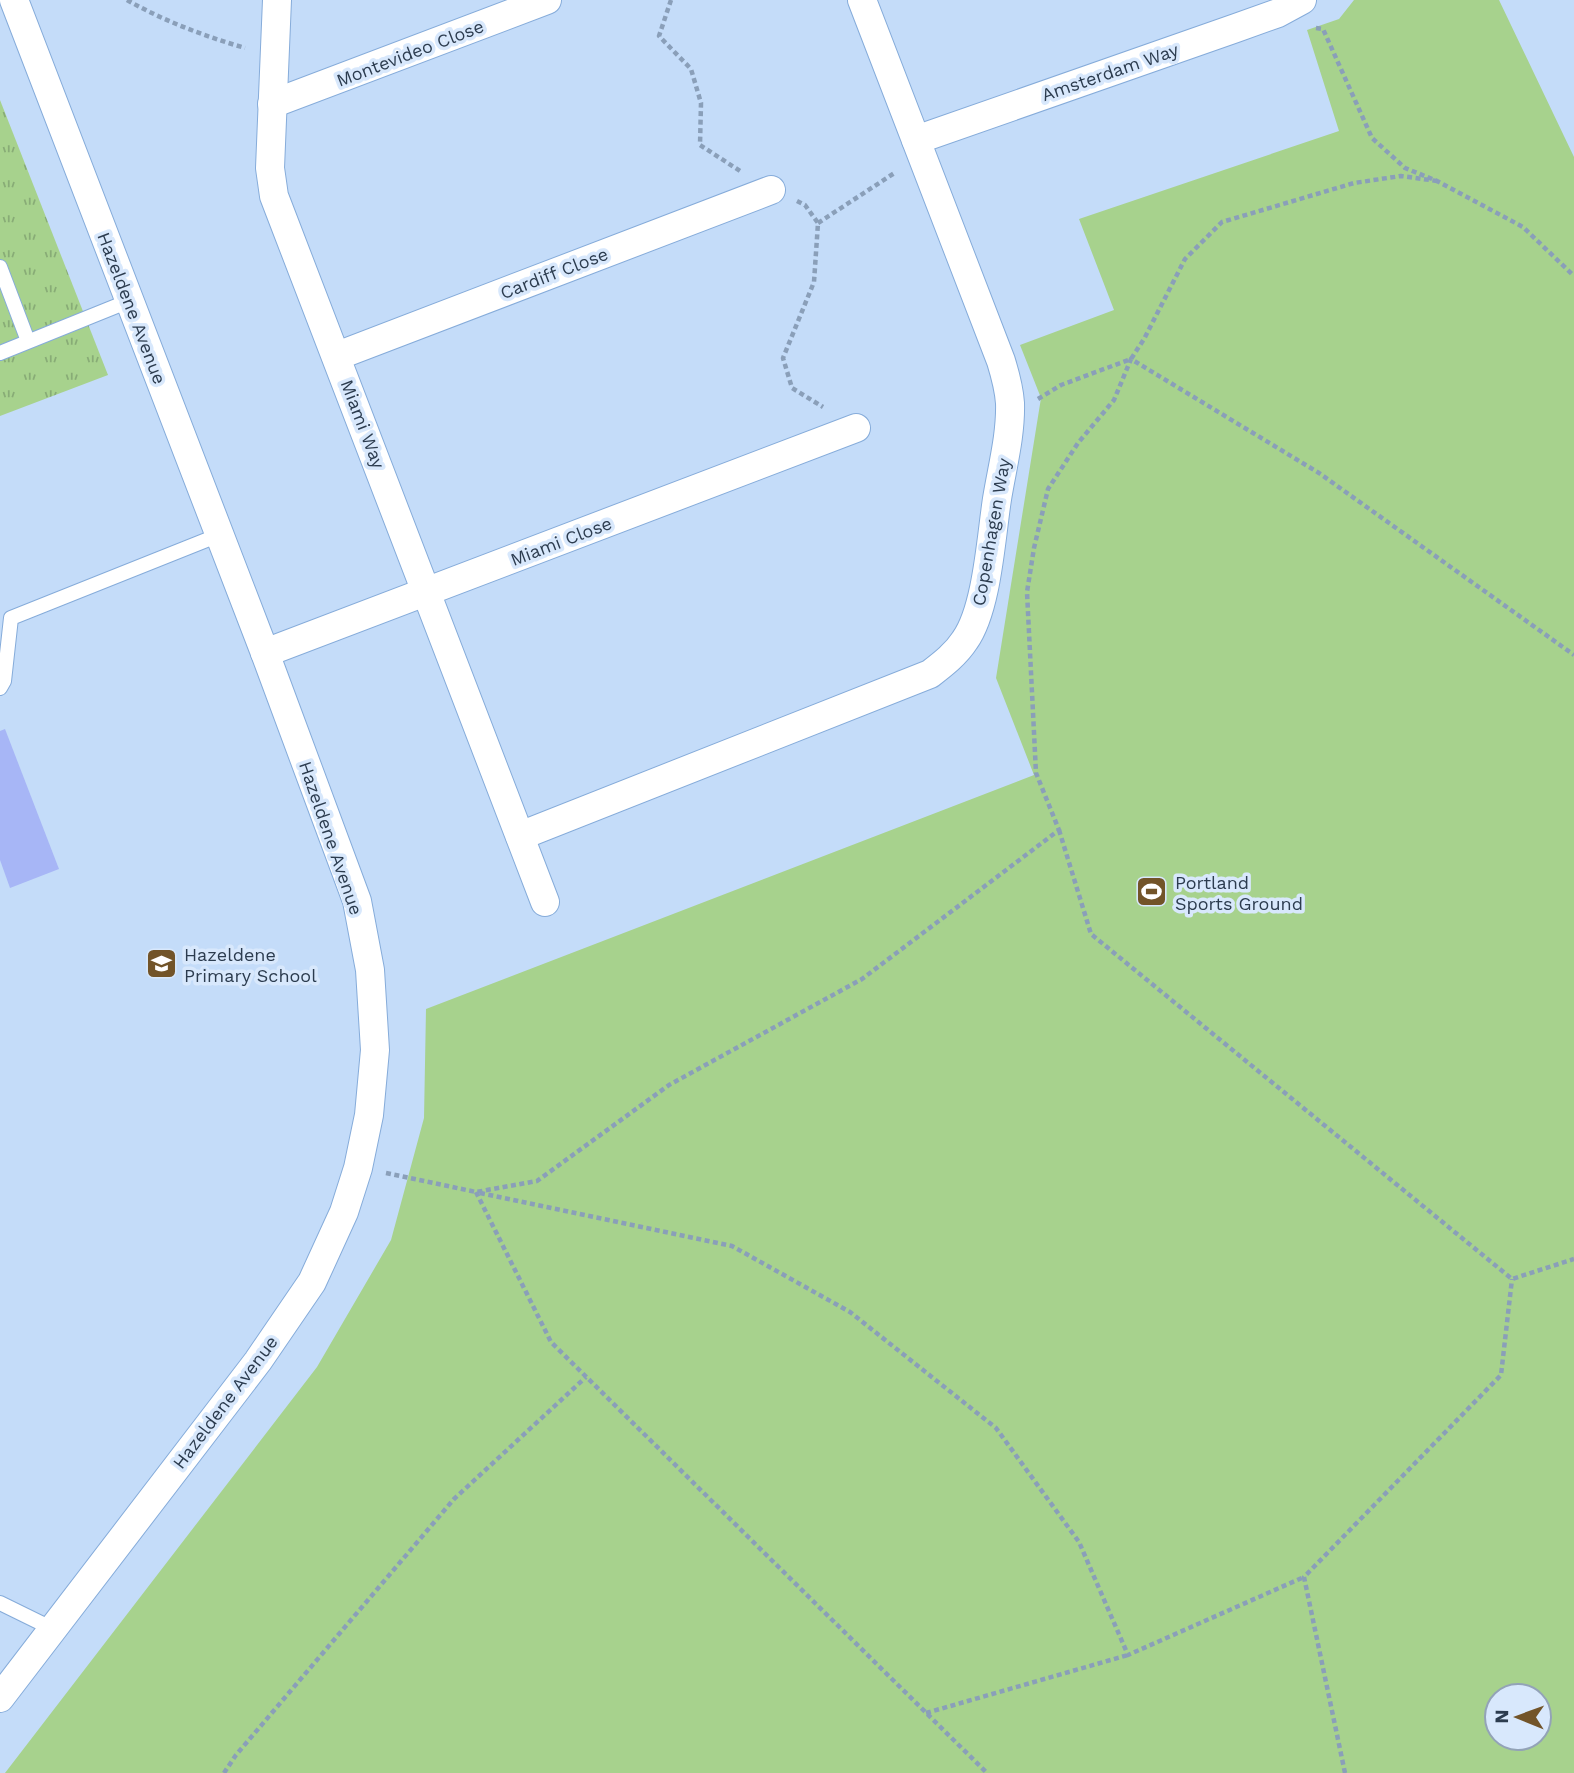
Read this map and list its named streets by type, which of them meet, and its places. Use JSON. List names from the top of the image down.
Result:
{
  "streets": {
    "street": [
      "Montevideo Close",
      "Amsterdam Way",
      "Cardiff Close",
      "Hazeldene Avenue",
      "Miami Way",
      "Copenhagen Way",
      "Miami Close"
    ]
  },
  "crossings": [
    ["Montevideo Close", "Miami Way"],
    ["Amsterdam Way", "Copenhagen Way"],
    ["Cardiff Close", "Miami Way"],
    ["Hazeldene Avenue", "Miami Close"],
    ["Miami Way", "Copenhagen Way"],
    ["Miami Way", "Miami Close"]
  ],
  "places": {
    "sports": ["Portland Sports Ground"],
    "school or university": ["Hazeldene Primary School"]
  },
  "north": "left"
}
